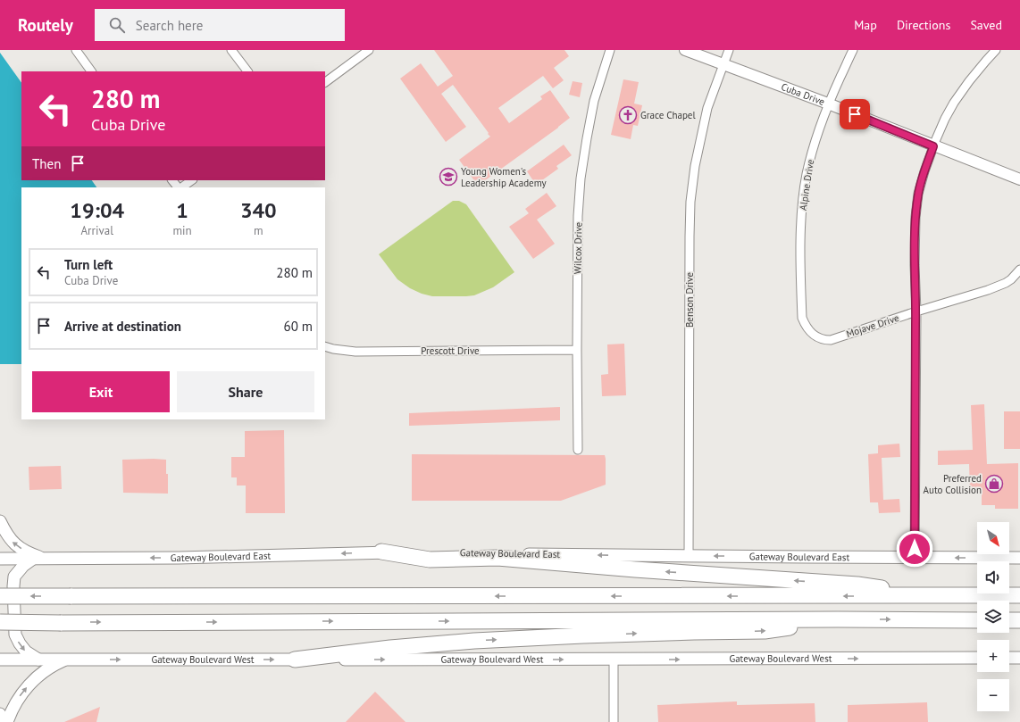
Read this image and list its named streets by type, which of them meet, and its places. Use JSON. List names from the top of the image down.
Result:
{
  "streets": {
    "main road": ["Gateway Boulevard East", "Gateway Boulevard West"],
    "street": [
      "Cuba Drive",
      "Alpine Drive",
      "Wilcox Drive",
      "Benson Drive",
      "Mojave Drive",
      "Prescott Drive"
    ]
  },
  "crossings": [
    ["Cuba Drive", "Alpine Drive"],
    ["Cuba Drive", "Benson Drive"],
    ["Alpine Drive", "Mojave Drive"],
    ["Wilcox Drive", "Prescott Drive"],
    ["Benson Drive", "Gateway Boulevard East"]
  ],
  "one_way": ["Gateway Boulevard East", "Gateway Boulevard West"],
  "places": {
    "church": ["Grace Chapel"],
    "school or university": ["Young Women's Leadership Academy"],
    "shop": ["Preferred Auto Collision"]
  },
  "north": "bottom right",
  "page": {
    "header": "Routely",
    "search": "Search here",
    "nav": ["Map", "Directions", "Saved"],
    "turn": ["280 m", "Cuba Drive"],
    "then": "Then",
    "eta": [
      "19:04",
      "Arrival",
      "1",
      "min",
      "340",
      "m"
    ],
    "list": [
      {
        "name": "Turn left",
        "note": "Cuba Drive",
        "value": "280 m"
      },
      {
        "name": "Arrive at destination",
        "value": "60 m"
      }
    ],
    "buttons": ["Exit", "Share"],
    "map_buttons": ["+", "−"]
  }
}
